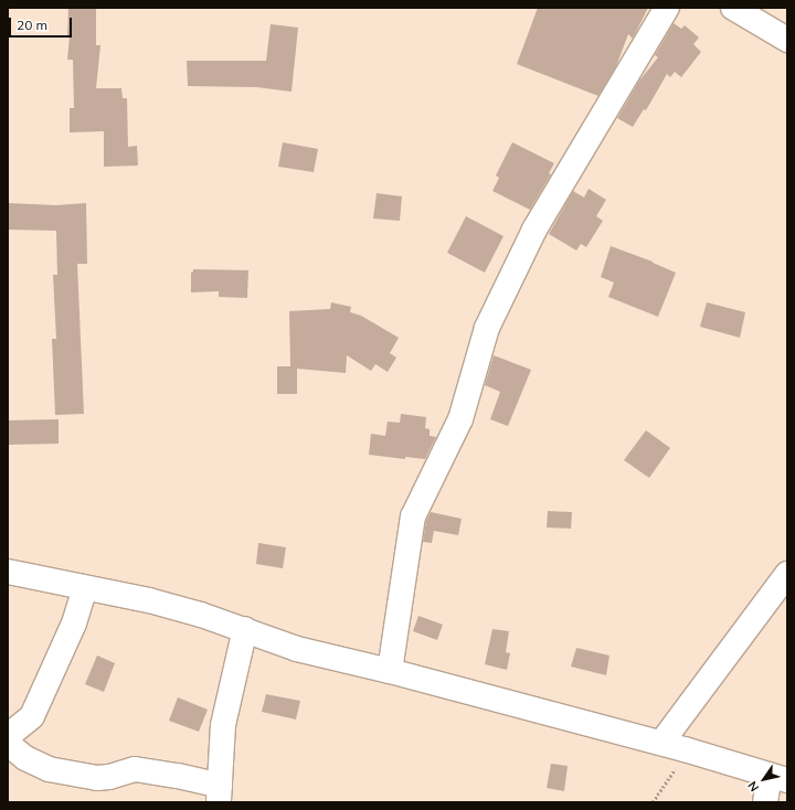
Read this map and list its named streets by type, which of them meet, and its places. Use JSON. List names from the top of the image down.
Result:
{
  "scale_bar": "20 m",
  "north": "bottom left"
}
